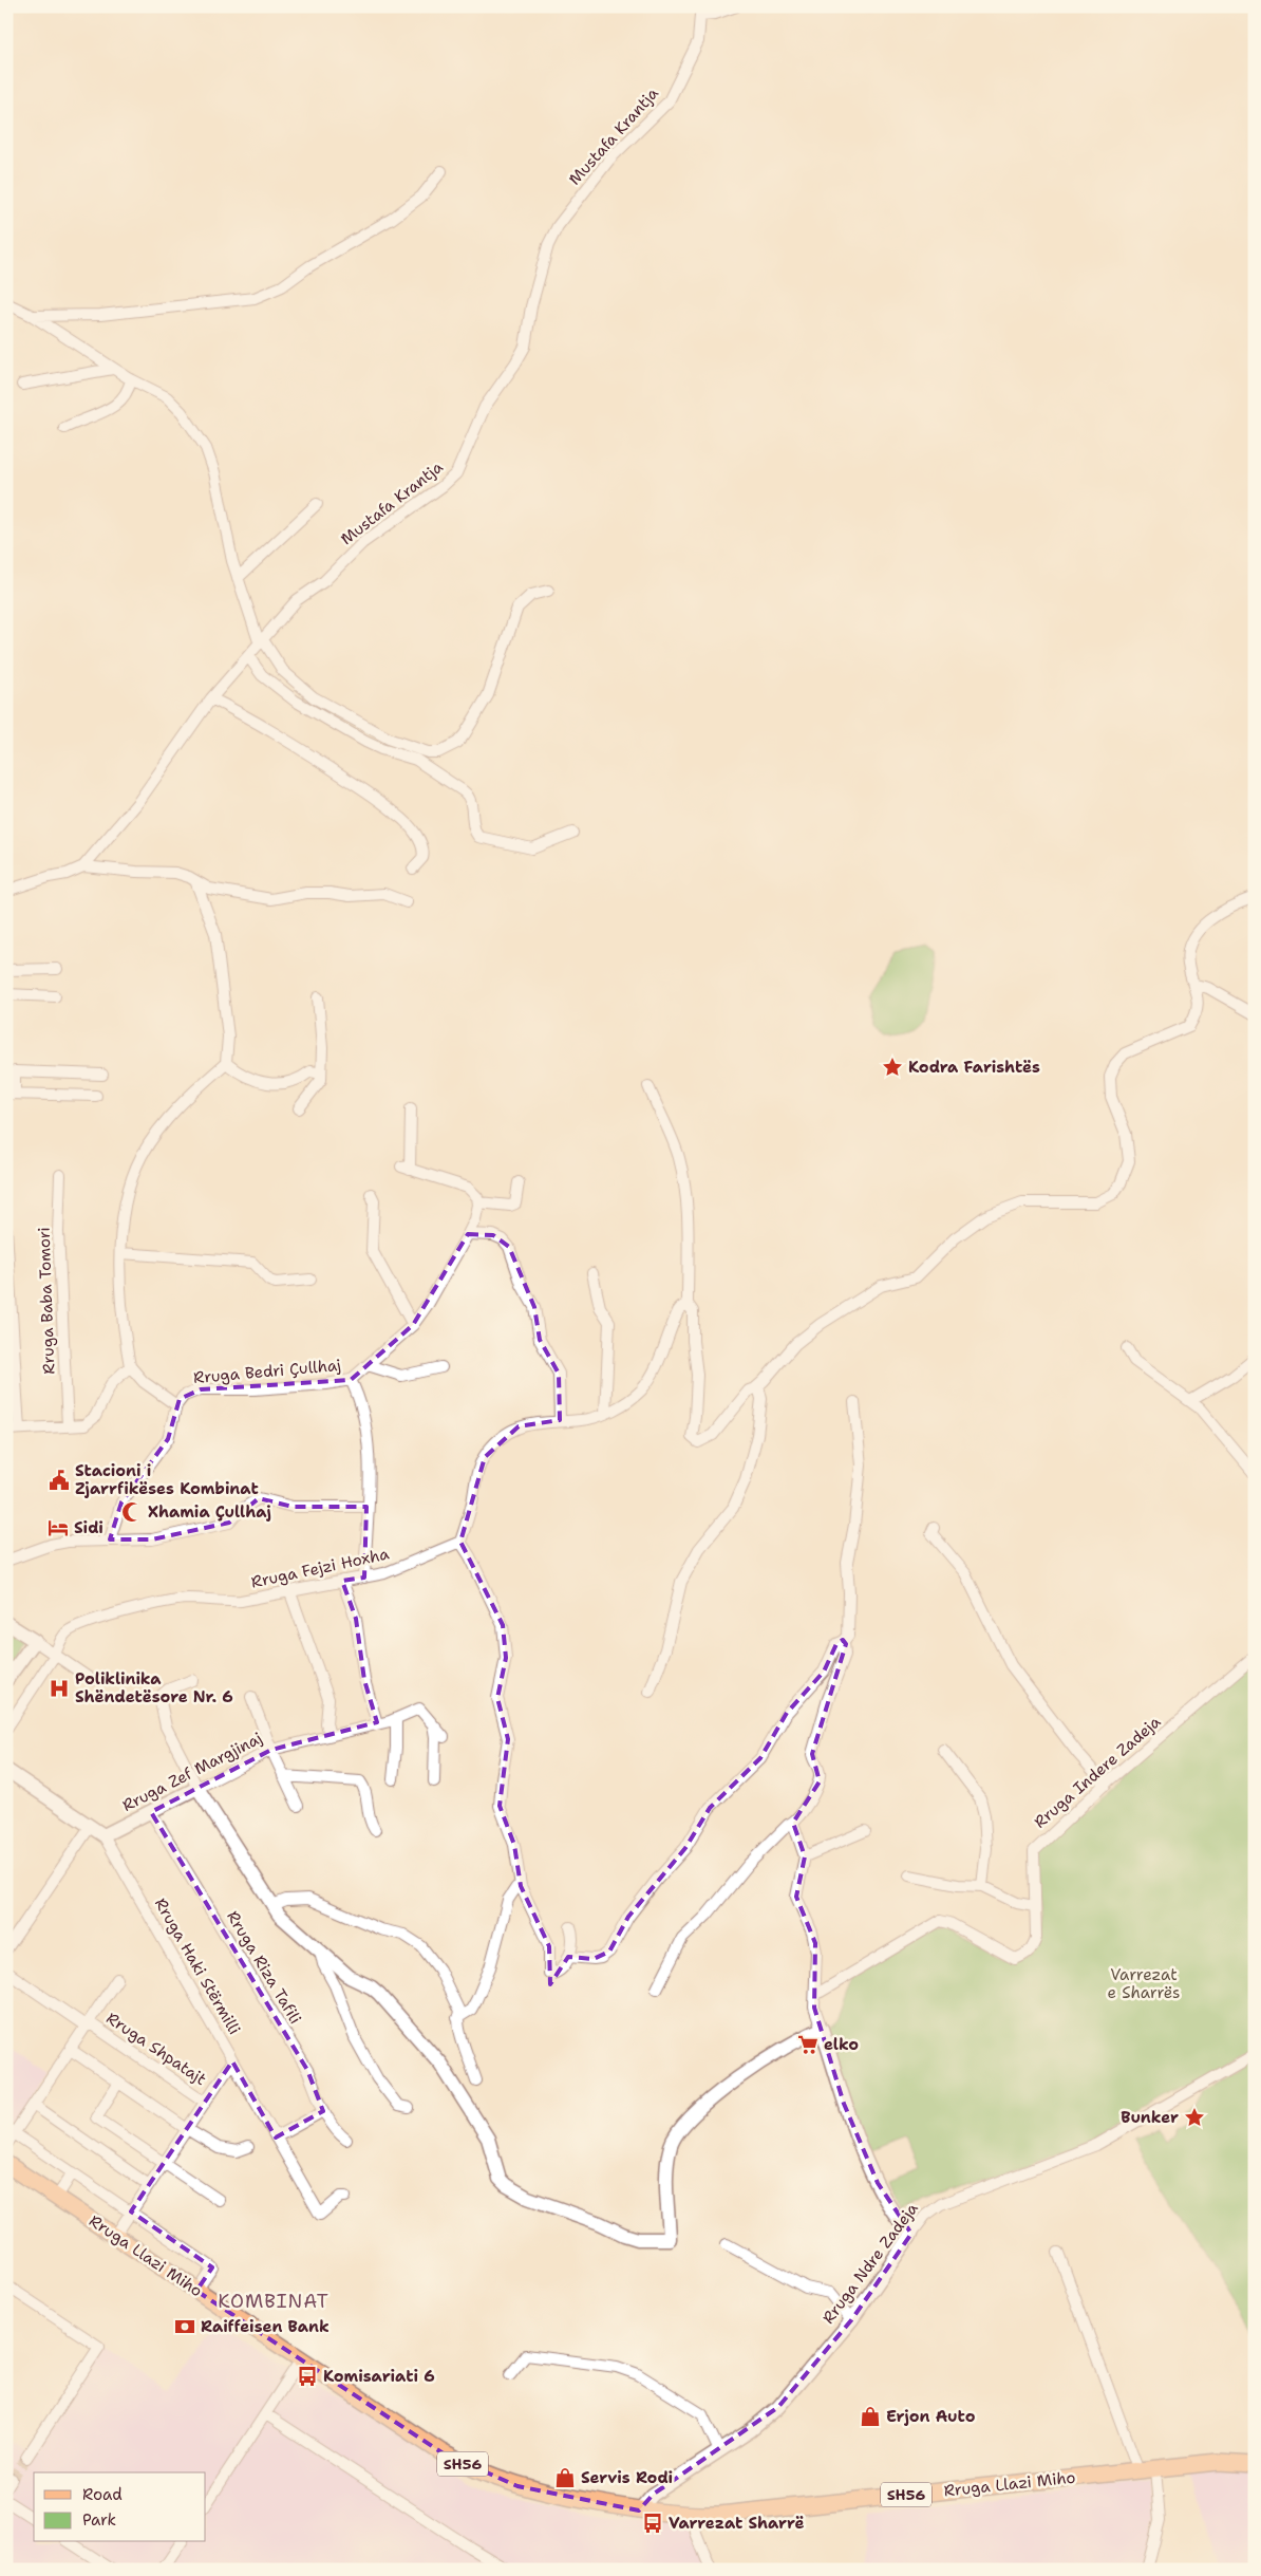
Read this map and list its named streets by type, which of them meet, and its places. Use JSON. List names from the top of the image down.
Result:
{
  "streets": {
    "main road": ["Rruga Llazi Miho", "SH56"],
    "street": [
      "Mustafa Krantja",
      "Rruga Baba Tomori",
      "Rruga Bedri Çullhaj",
      "Rruga Fejzi Hoxha",
      "Rruga Zef Margjinaj",
      "Rruga Indere Zadeja",
      "Rruga Haki Stërmilli",
      "Rruga Riza Tafili",
      "Rruga Shpatajt",
      "Rruga Ndre Zadeja"
    ]
  },
  "crossings": [
    ["Rruga Zef Margjinaj", "Rruga Haki Stërmilli"],
    ["Rruga Zef Margjinaj", "Rruga Riza Tafili"],
    ["Rruga Llazi Miho", "Rruga Ndre Zadeja"]
  ],
  "districts": ["KOMBINAT"],
  "parks": ["Varrezat e Sharrës"],
  "places": {
    "place": ["Kodra Farishtës", "Bunker"],
    "public building": ["Stacioni i Zjarrfikëses Kombinat"],
    "mosque": ["Xhamia Çullhaj"],
    "hotel": ["Sidi"],
    "hospital": ["Poliklinika Shëndetësore Nr. 6"],
    "supermarket": ["elko"],
    "bank": ["Raiffeisen Bank"],
    "bus stop": ["Komisariati 6", "Varrezat Sharrë"],
    "shop": ["Erjon Auto", "Servis Rodi"]
  },
  "legend": ["Road", "Park"]
}
